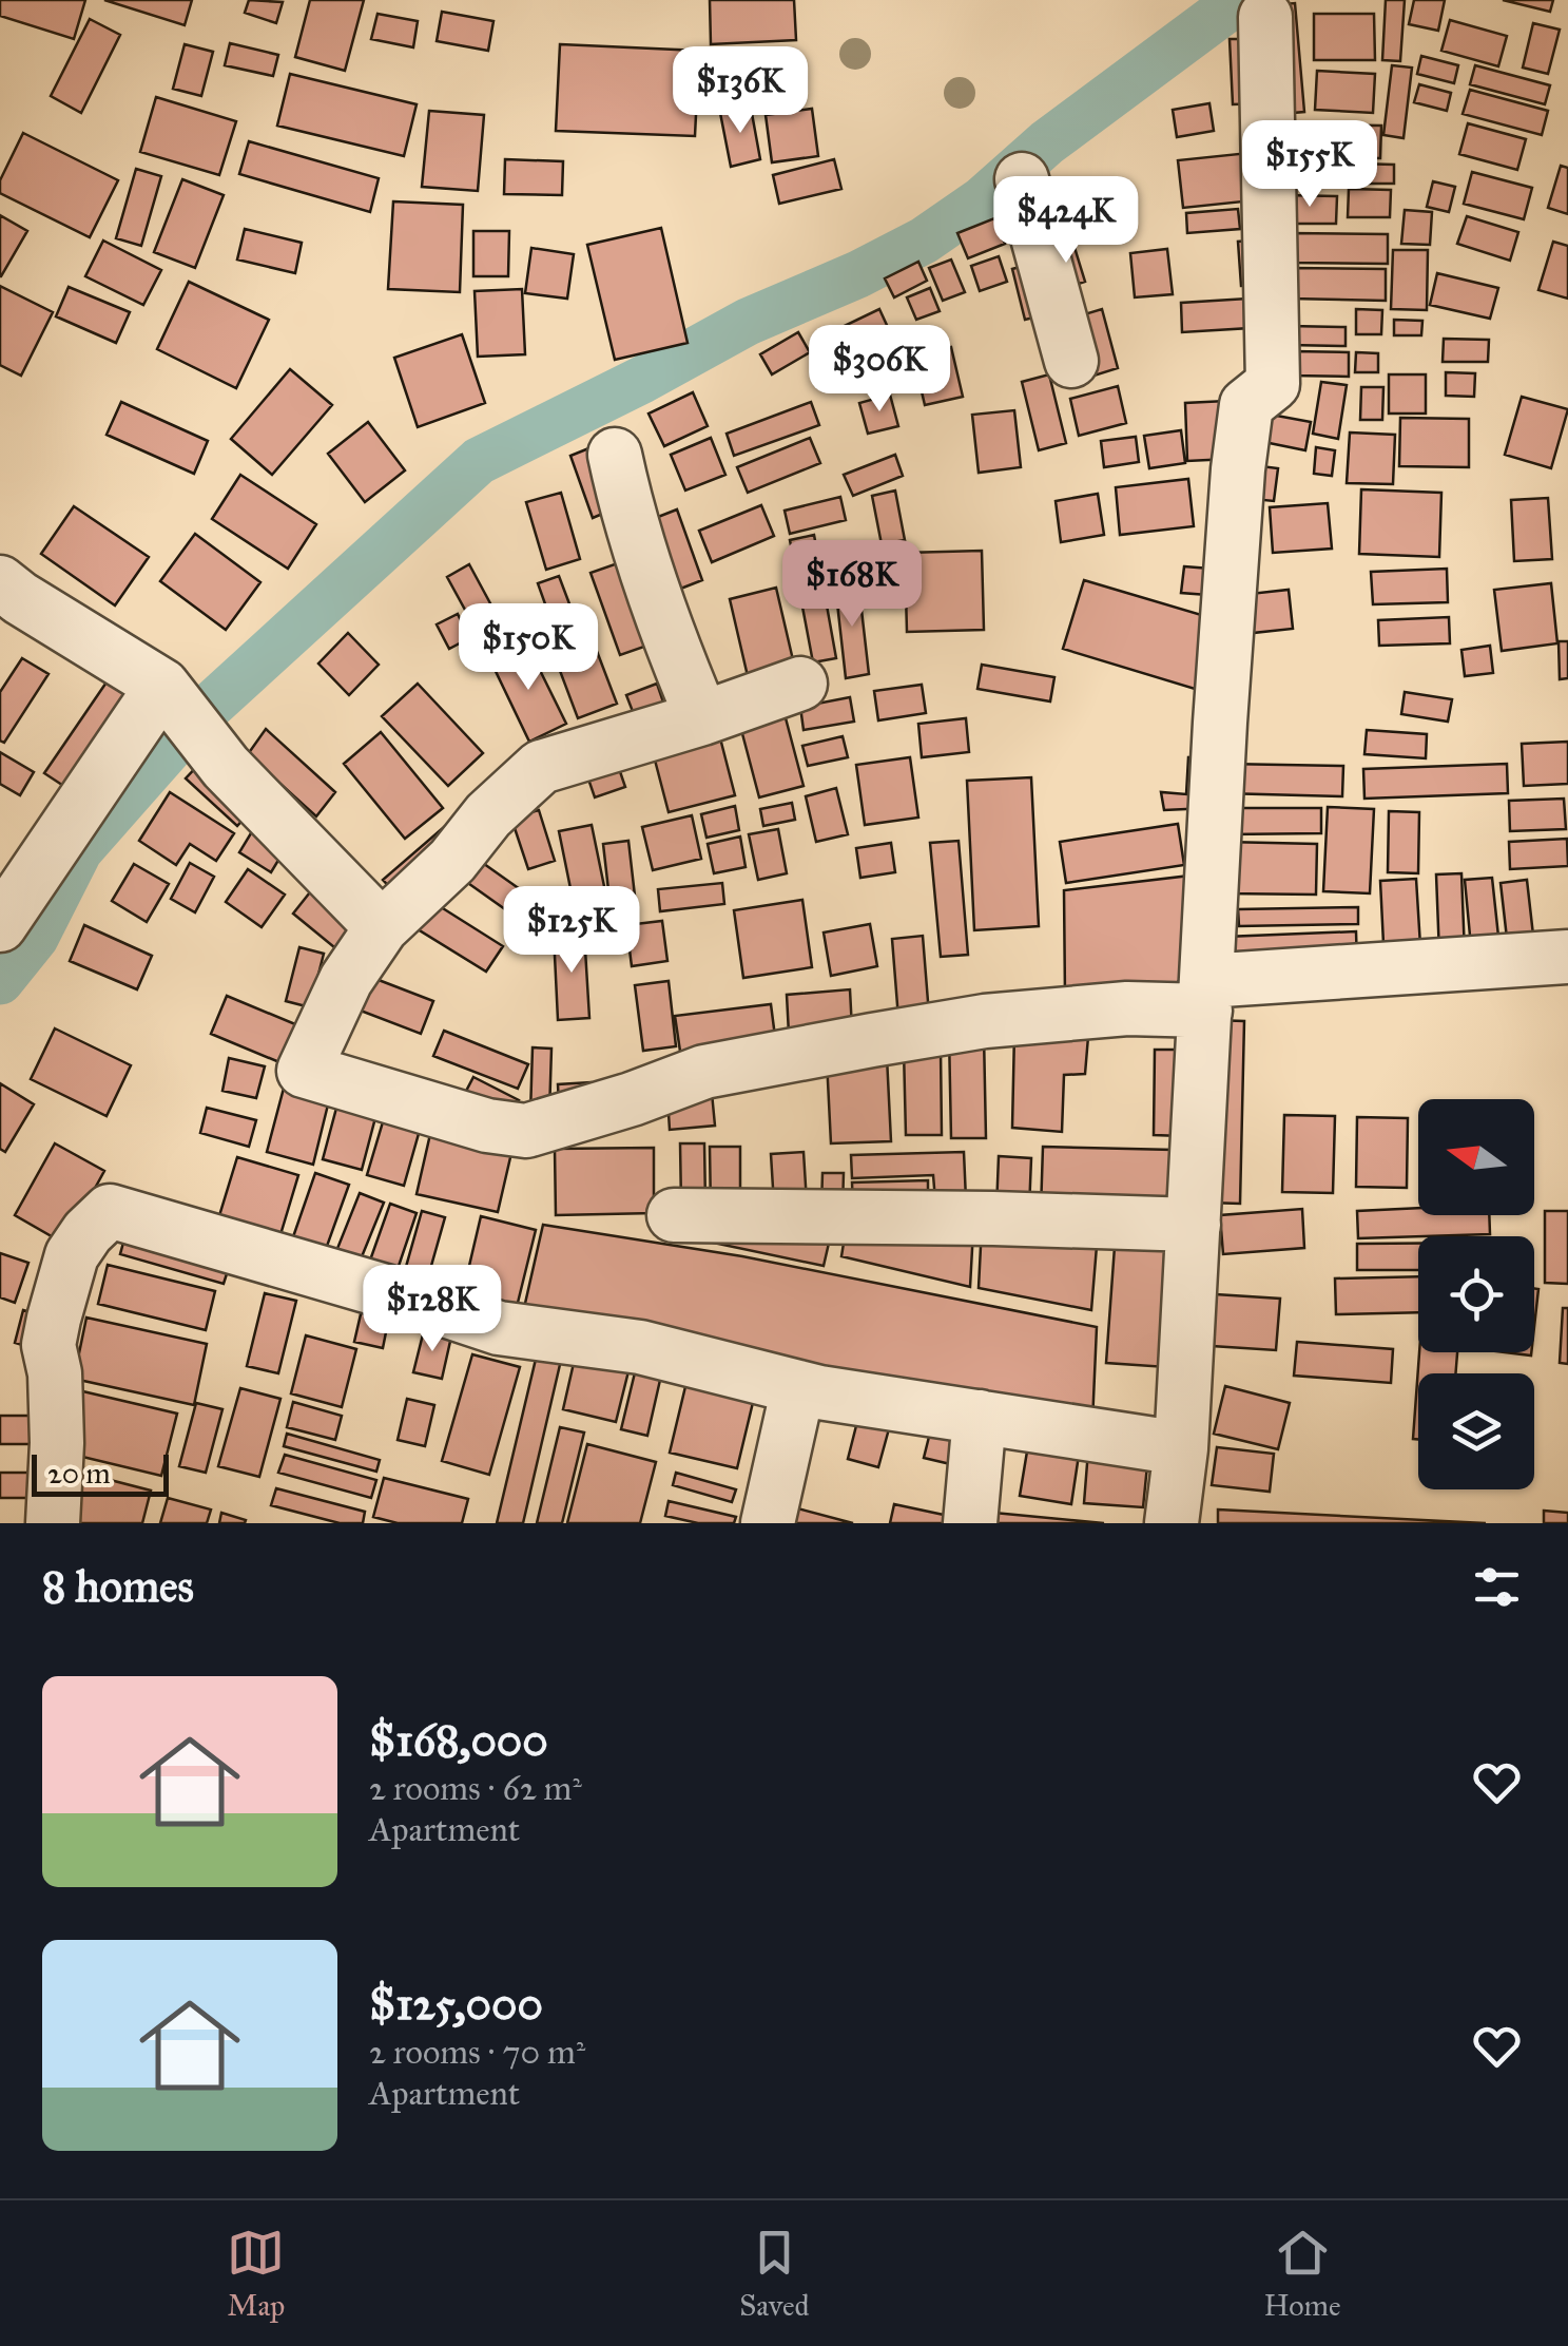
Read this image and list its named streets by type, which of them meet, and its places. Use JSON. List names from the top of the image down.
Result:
{
  "scale_bar": "20 m",
  "north": "left",
  "page": {
    "price": [
      "$136K",
      "$155K",
      "$424K",
      "$306K",
      "$168K",
      "$150K",
      "$125K",
      "$128K"
    ],
    "scale": "20 m",
    "heading": "8 homes",
    "list": [
      {
        "name": "$168,000",
        "note": "2 rooms · 62 m² · Apartment"
      },
      {
        "name": "$125,000",
        "note": "2 rooms · 70 m² · Apartment"
      }
    ],
    "tabs": ["Map", "Saved", "Home"]
  }
}
